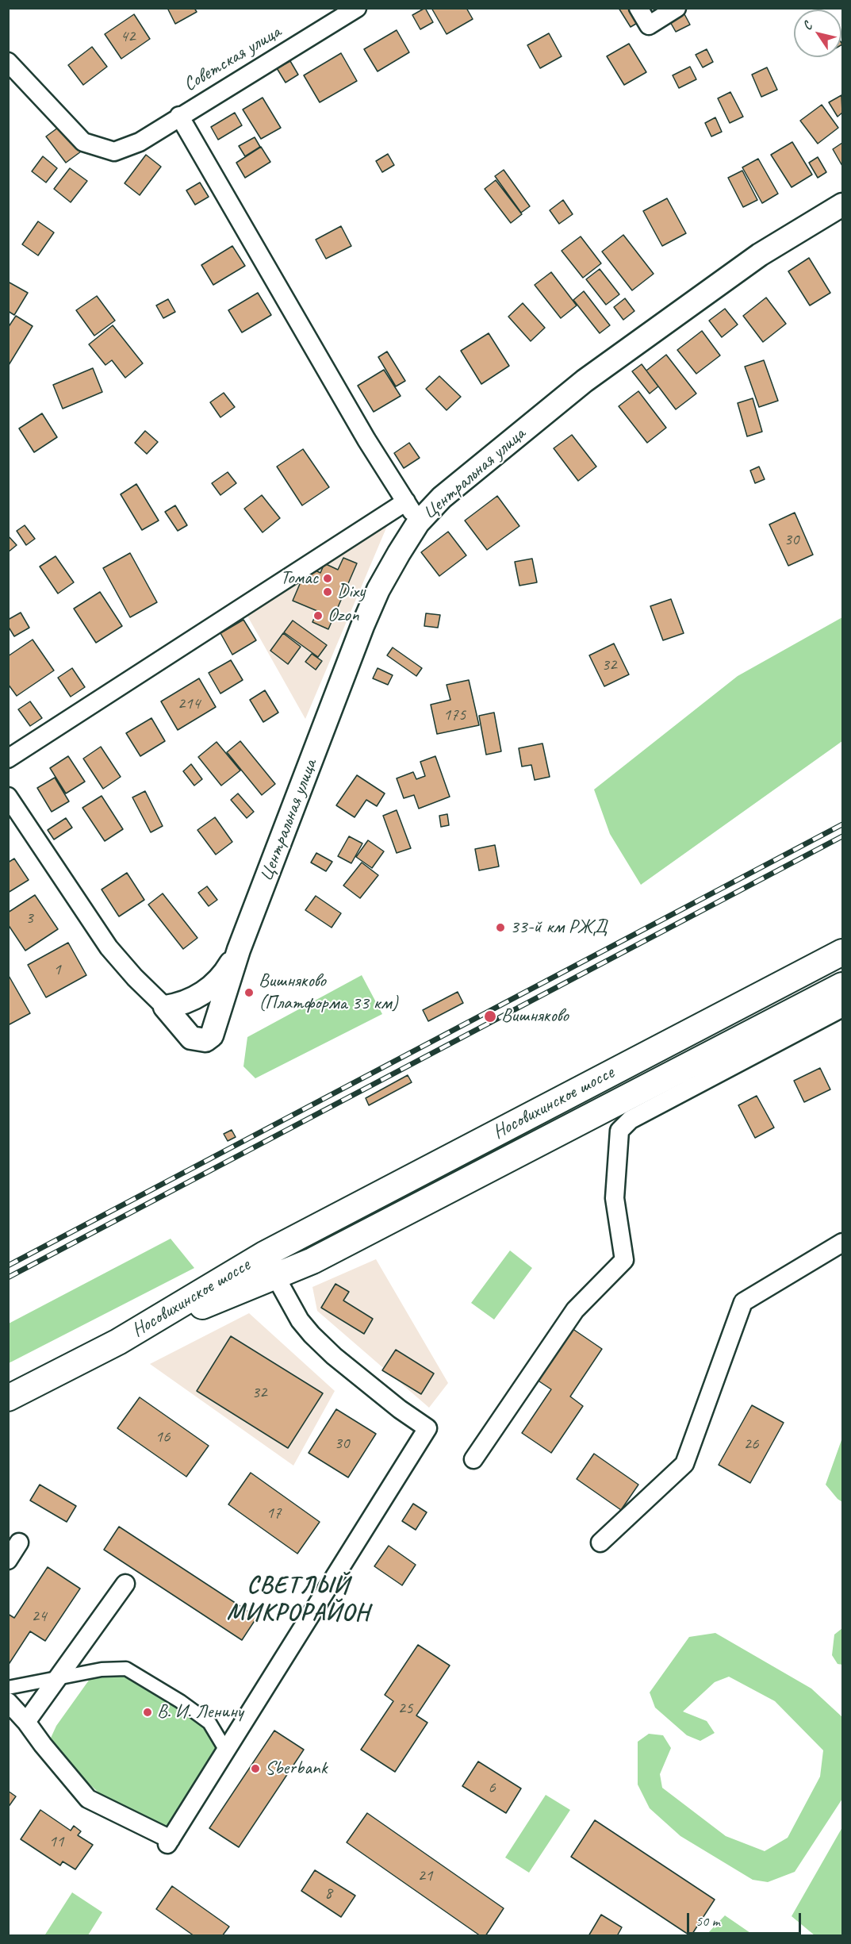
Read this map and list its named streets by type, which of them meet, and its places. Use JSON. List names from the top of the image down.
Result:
{
  "streets": {
    "main road": ["Носовихинское шоссе"],
    "street": ["Советская улица", "Центральная улица"]
  },
  "districts": ["СВЕТЛЫЙ МИКРОРАЙОН"],
  "places": [
    "Томас",
    "Dixy",
    "Ozon",
    "33-й км РЖД",
    "Вишняково (Платформа 33 км)",
    "Вишняково",
    "В. И. Ленину",
    "Sberbank"
  ],
  "house_numbers": [
    "42",
    "30",
    "32",
    "214",
    "175",
    "3",
    "1",
    "32",
    "16",
    "30",
    "26",
    "17",
    "24",
    "25",
    "6",
    "11",
    "21",
    "8"
  ],
  "scale_bar": "50 m",
  "north": "top left"
}
